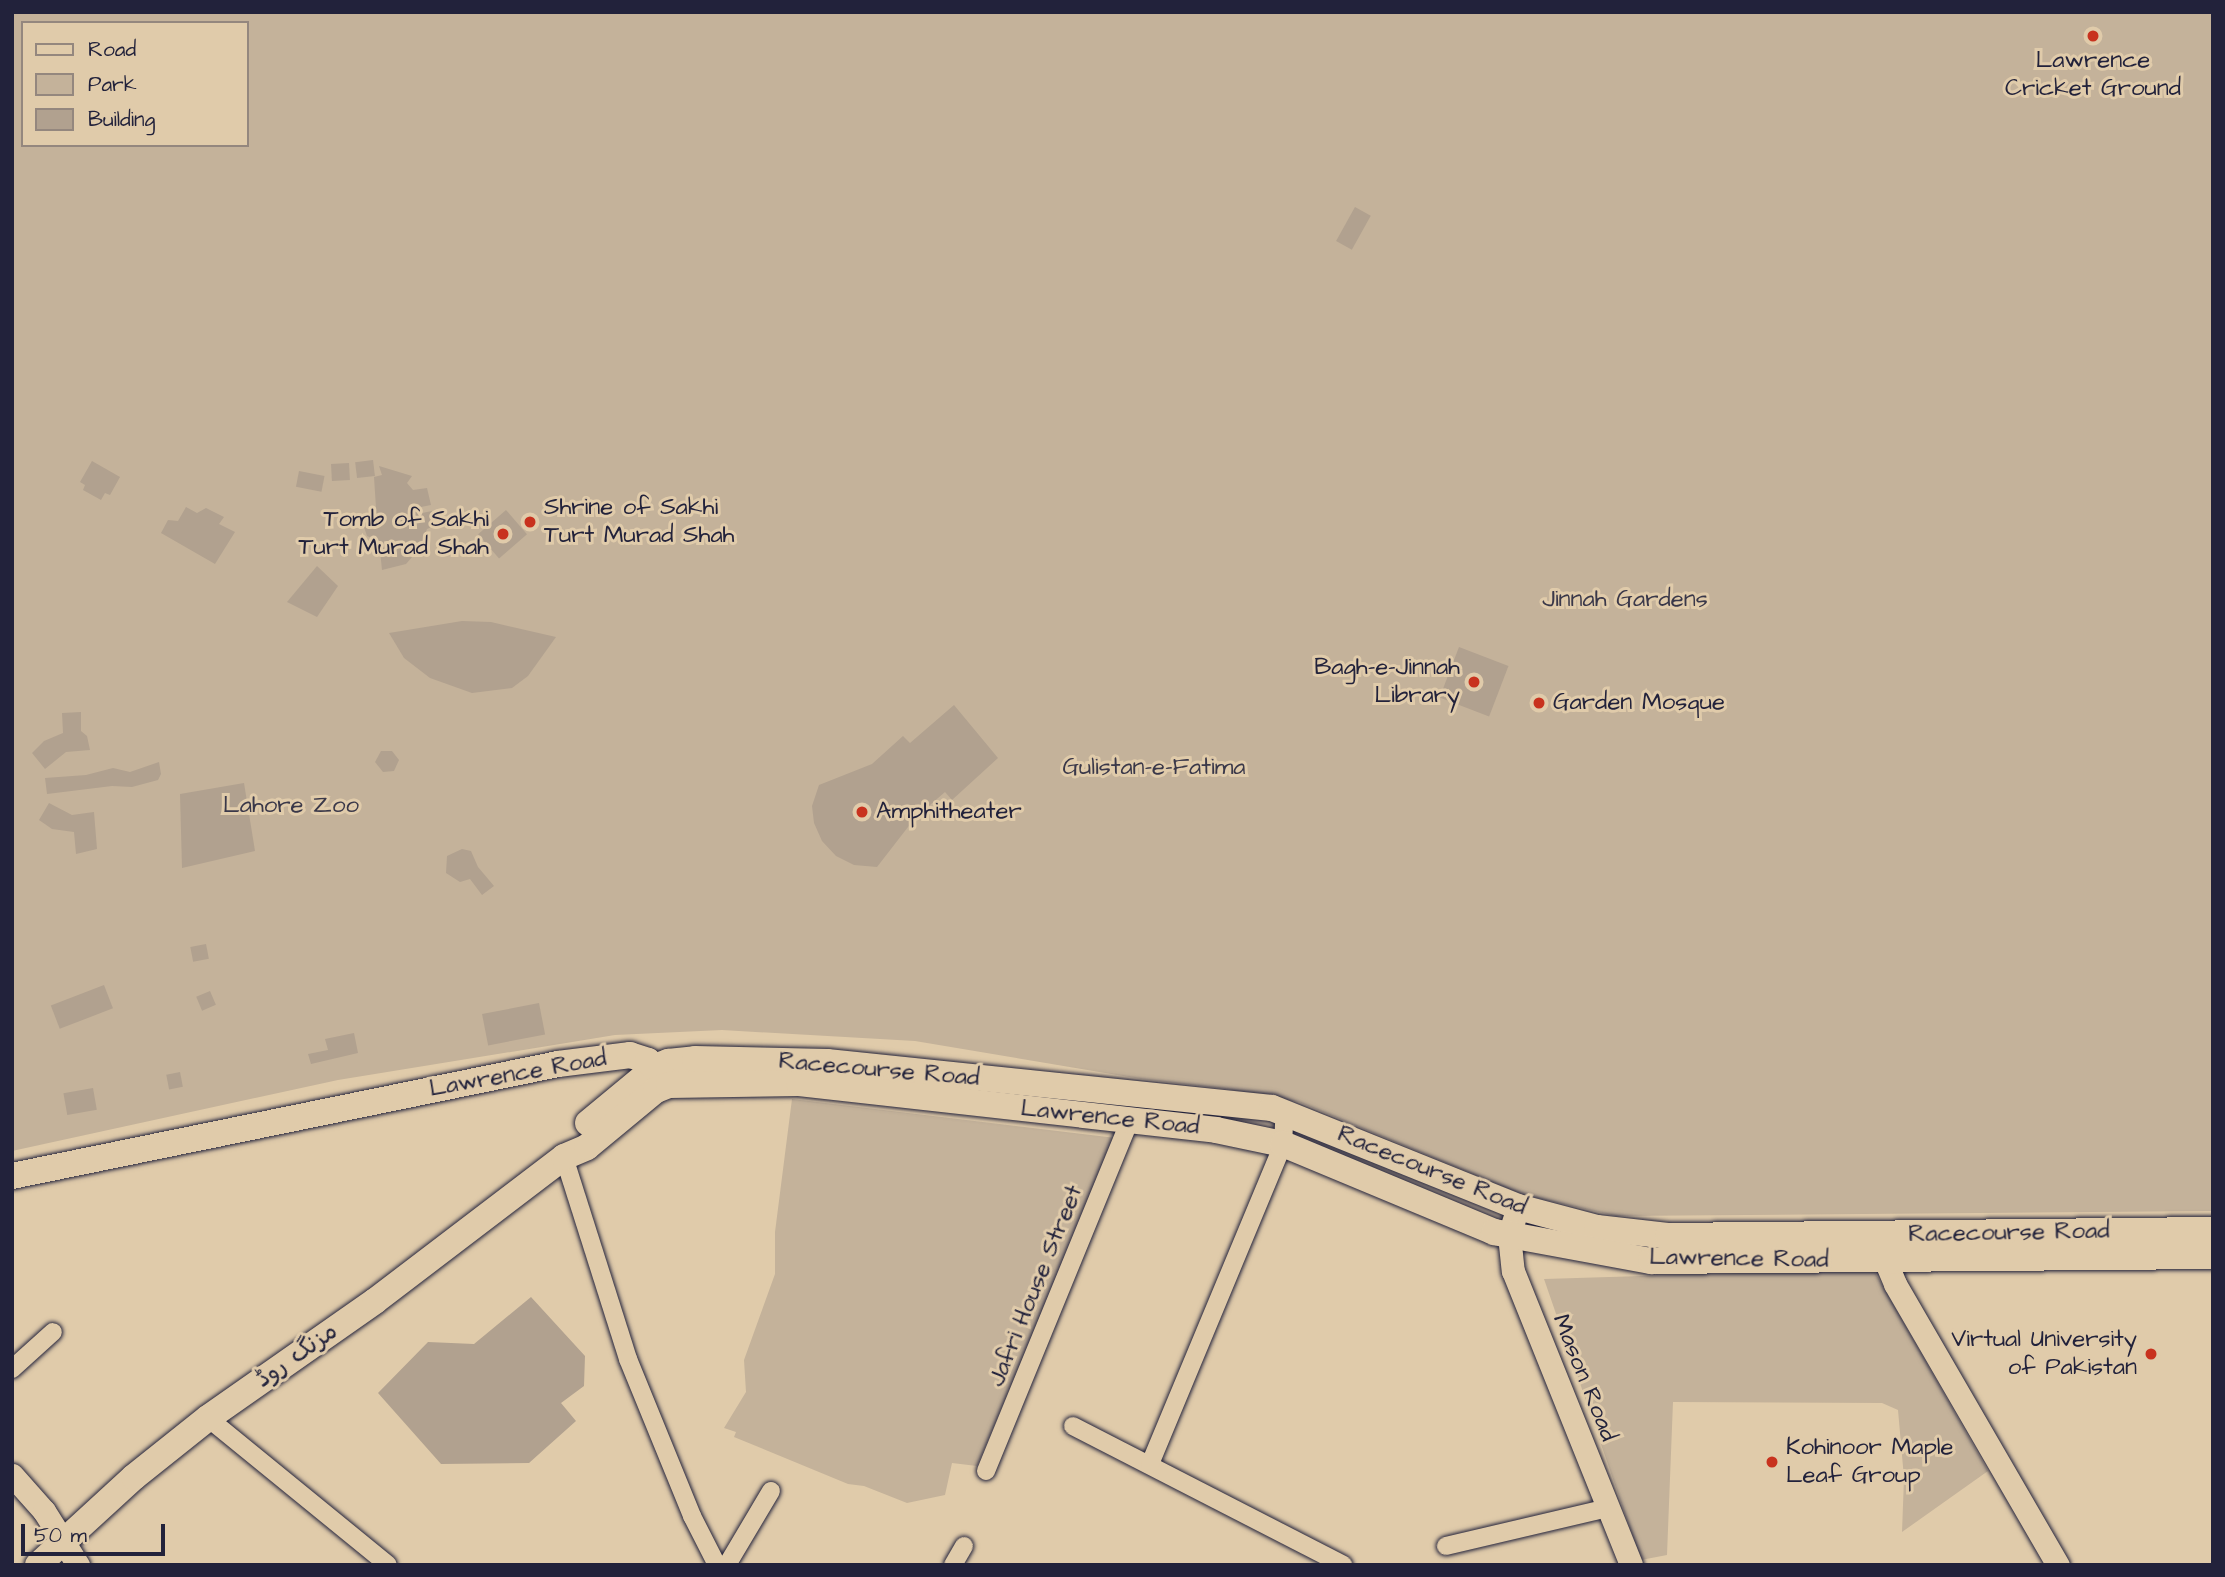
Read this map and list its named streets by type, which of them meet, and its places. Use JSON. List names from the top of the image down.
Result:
{
  "streets": {
    "main road": ["Racecourse Road", "Lawrence Road", "مزنگ روڈ"],
    "street": ["Jafri House Street", "Mason Road"]
  },
  "crossings": [
    ["Racecourse Road", "Lawrence Road"],
    ["Racecourse Road", "مزنگ روڈ"],
    ["Racecourse Road", "Mason Road"],
    ["Lawrence Road", "Jafri House Street"],
    ["Lawrence Road", "مزنگ روڈ"],
    ["Lawrence Road", "Mason Road"]
  ],
  "parks": ["Jinnah Gardens", "Gulistan-e-Fatima", "Lahore Zoo"],
  "places": [
    "Lawrence Cricket Ground",
    "Shrine of Sakhi Turt Murad Shah",
    "Tomb of Sakhi Turt Murad Shah",
    "Bagh-e-Jinnah Library",
    "Garden Mosque",
    "Amphitheater",
    "Virtual University of Pakistan",
    "Kohinoor Maple Leaf Group"
  ],
  "legend": ["Road", "Park", "Building"],
  "scale_bar": "50 m"
}
